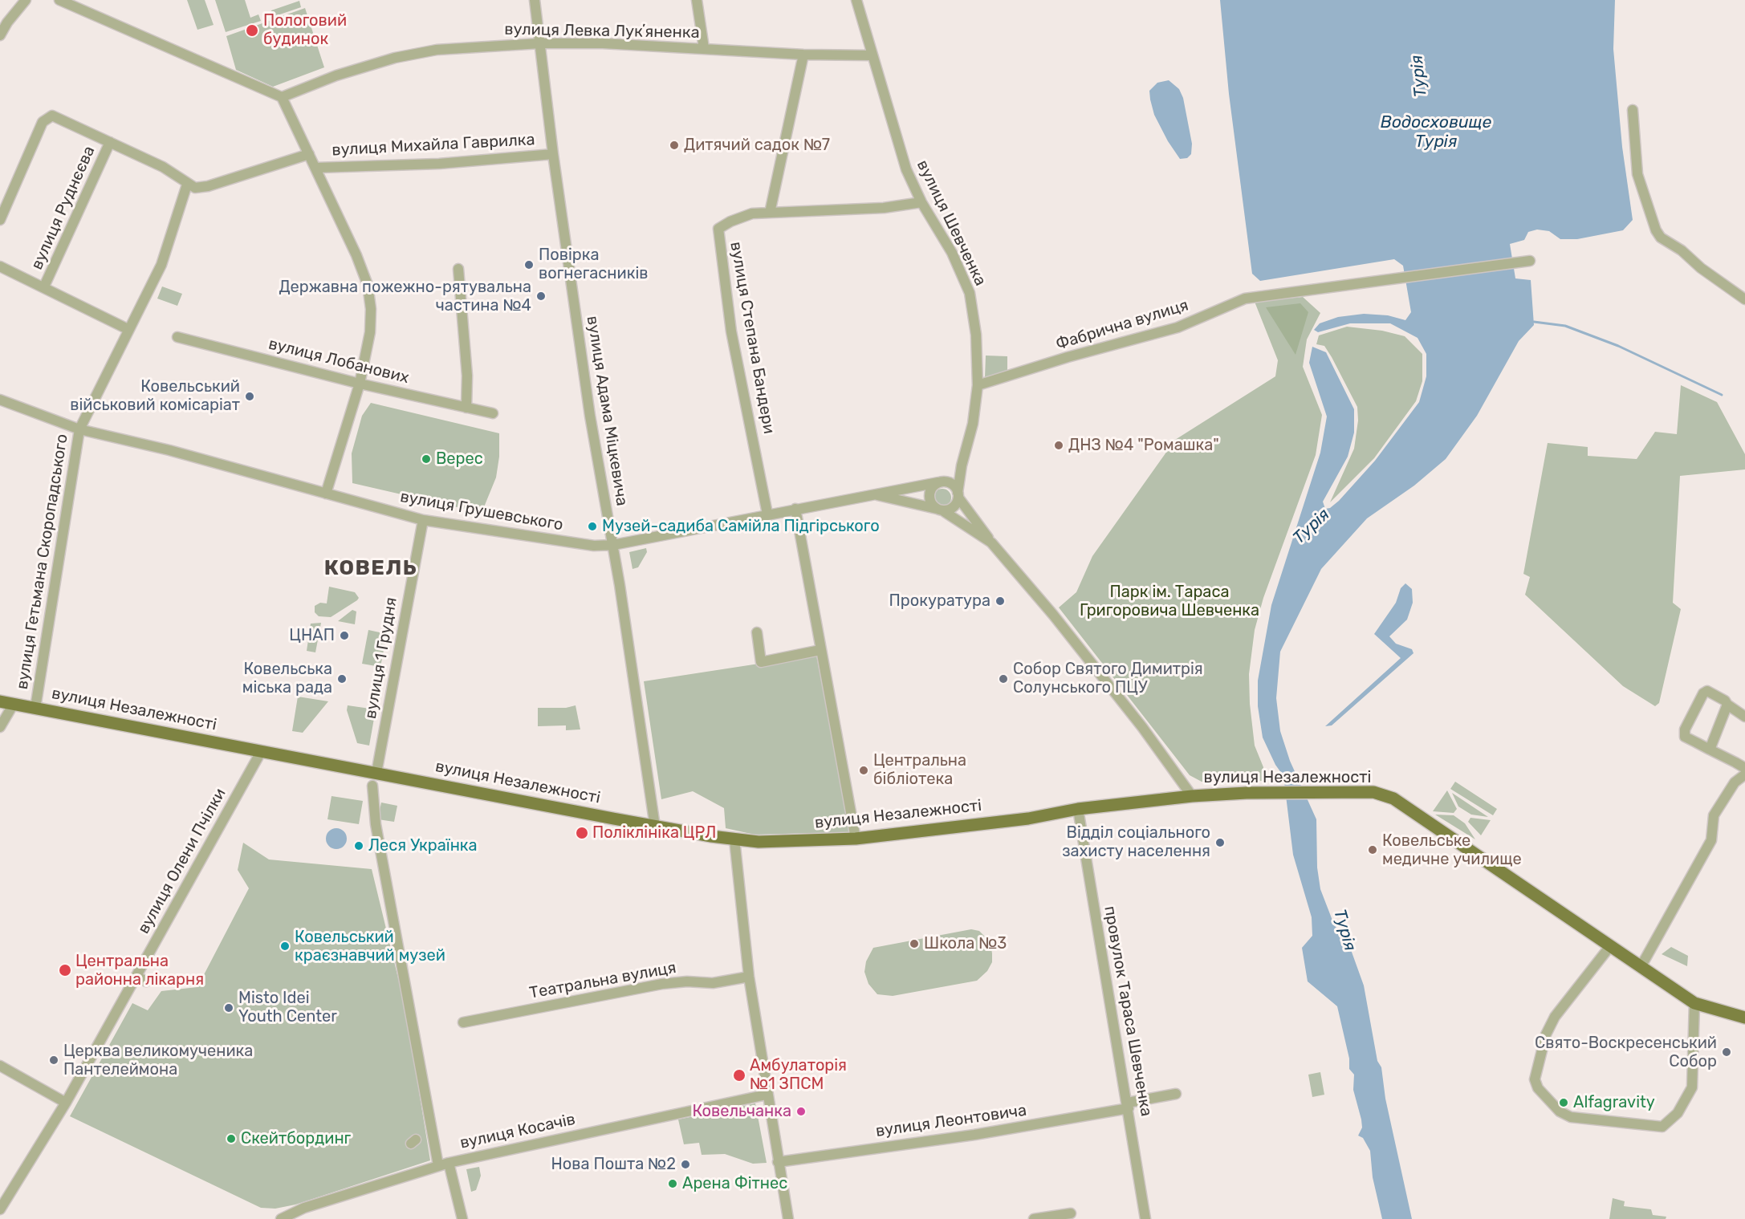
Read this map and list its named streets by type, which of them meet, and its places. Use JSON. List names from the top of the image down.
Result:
{
  "streets": {
    "main road": ["вулиця Незалежності"],
    "street": [
      "вулиця Левка Лукʼяненка",
      "вулиця Михайла Гаврилка",
      "вулиця Руднєєва",
      "вулиця Шевченка",
      "Фабрична вулиця",
      "вулиця Степана Бандери",
      "вулиця Лобанових",
      "вулиця Адама Міцкевича",
      "вулиця Грушевського",
      "вулиця Гетьмана Скоропадського",
      "вулиця 1 Грудня",
      "вулиця Олени Пчілки",
      "Театральна вулиця",
      "провулок Тараса Шевченка",
      "вулиця Леонтовича",
      "вулиця Косачів"
    ]
  },
  "crossings": [
    ["вулиця Левка Лукʼяненка", "вулиця Шевченка"],
    ["вулиця Левка Лукʼяненка", "вулиця Адама Міцкевича"],
    ["вулиця Михайла Гаврилка", "вулиця Адама Міцкевича"],
    ["вулиця Михайла Гаврилка", "вулиця Гетьмана Скоропадського"],
    ["вулиця Шевченка", "Фабрична вулиця"],
    ["вулиця Шевченка", "вулиця Степана Бандери"],
    ["вулиця Шевченка", "вулиця Грушевського"],
    ["вулиця Степана Бандери", "вулиця Грушевського"],
    ["вулиця Адама Міцкевича", "вулиця Грушевського"],
    ["вулиця Адама Міцкевича", "вулиця Незалежності"],
    ["вулиця Грушевського", "вулиця Гетьмана Скоропадського"],
    ["вулиця Грушевського", "вулиця 1 Грудня"],
    ["вулиця Гетьмана Скоропадського", "вулиця Незалежності"],
    ["вулиця 1 Грудня", "вулиця Незалежності"],
    ["вулиця Незалежності", "вулиця Олени Пчілки"],
    ["вулиця Незалежності", "провулок Тараса Шевченка"],
    ["провулок Тараса Шевченка", "вулиця Леонтовича"]
  ],
  "districts": ["КОВЕЛЬ"],
  "water": ["Турія", "Водосховище Турія"],
  "parks": ["Парк ім. Тараса Григоровича Шевченка"],
  "places": [
    "Пологовий будинок",
    "Дитячий садок №7",
    "Повірка вогнегасників",
    "Державна пожежно-рятувальна частина №4",
    "Ковельський військовий комісаріат",
    "ДНЗ №4 \"Ромашка\"",
    "Верес",
    "Музей-садиба Самійла Підгірського",
    "Прокуратура",
    "ЦНАП",
    "Ковельська міська рада",
    "Собор Святого Димитрія Солунського ПЦУ",
    "Центральна бібліотека",
    "Поліклініка ЦРЛ",
    "Відділ соціального захисту населення",
    "Леся Українка",
    "Ковельське медичне училище",
    "Школа №3",
    "Ковельський краєзнавчий музей",
    "Центральна районна лікарня",
    "Misto Idei Youth Center",
    "Свято-Воскресенський Собор",
    "Церква великомученика Пантелеймона",
    "Амбулаторія №1 ЗПСМ",
    "Alfagravity",
    "Ковельчанка",
    "Скейтбординг",
    "Нова Пошта №2",
    "Арена Фітнес"
  ]
}
